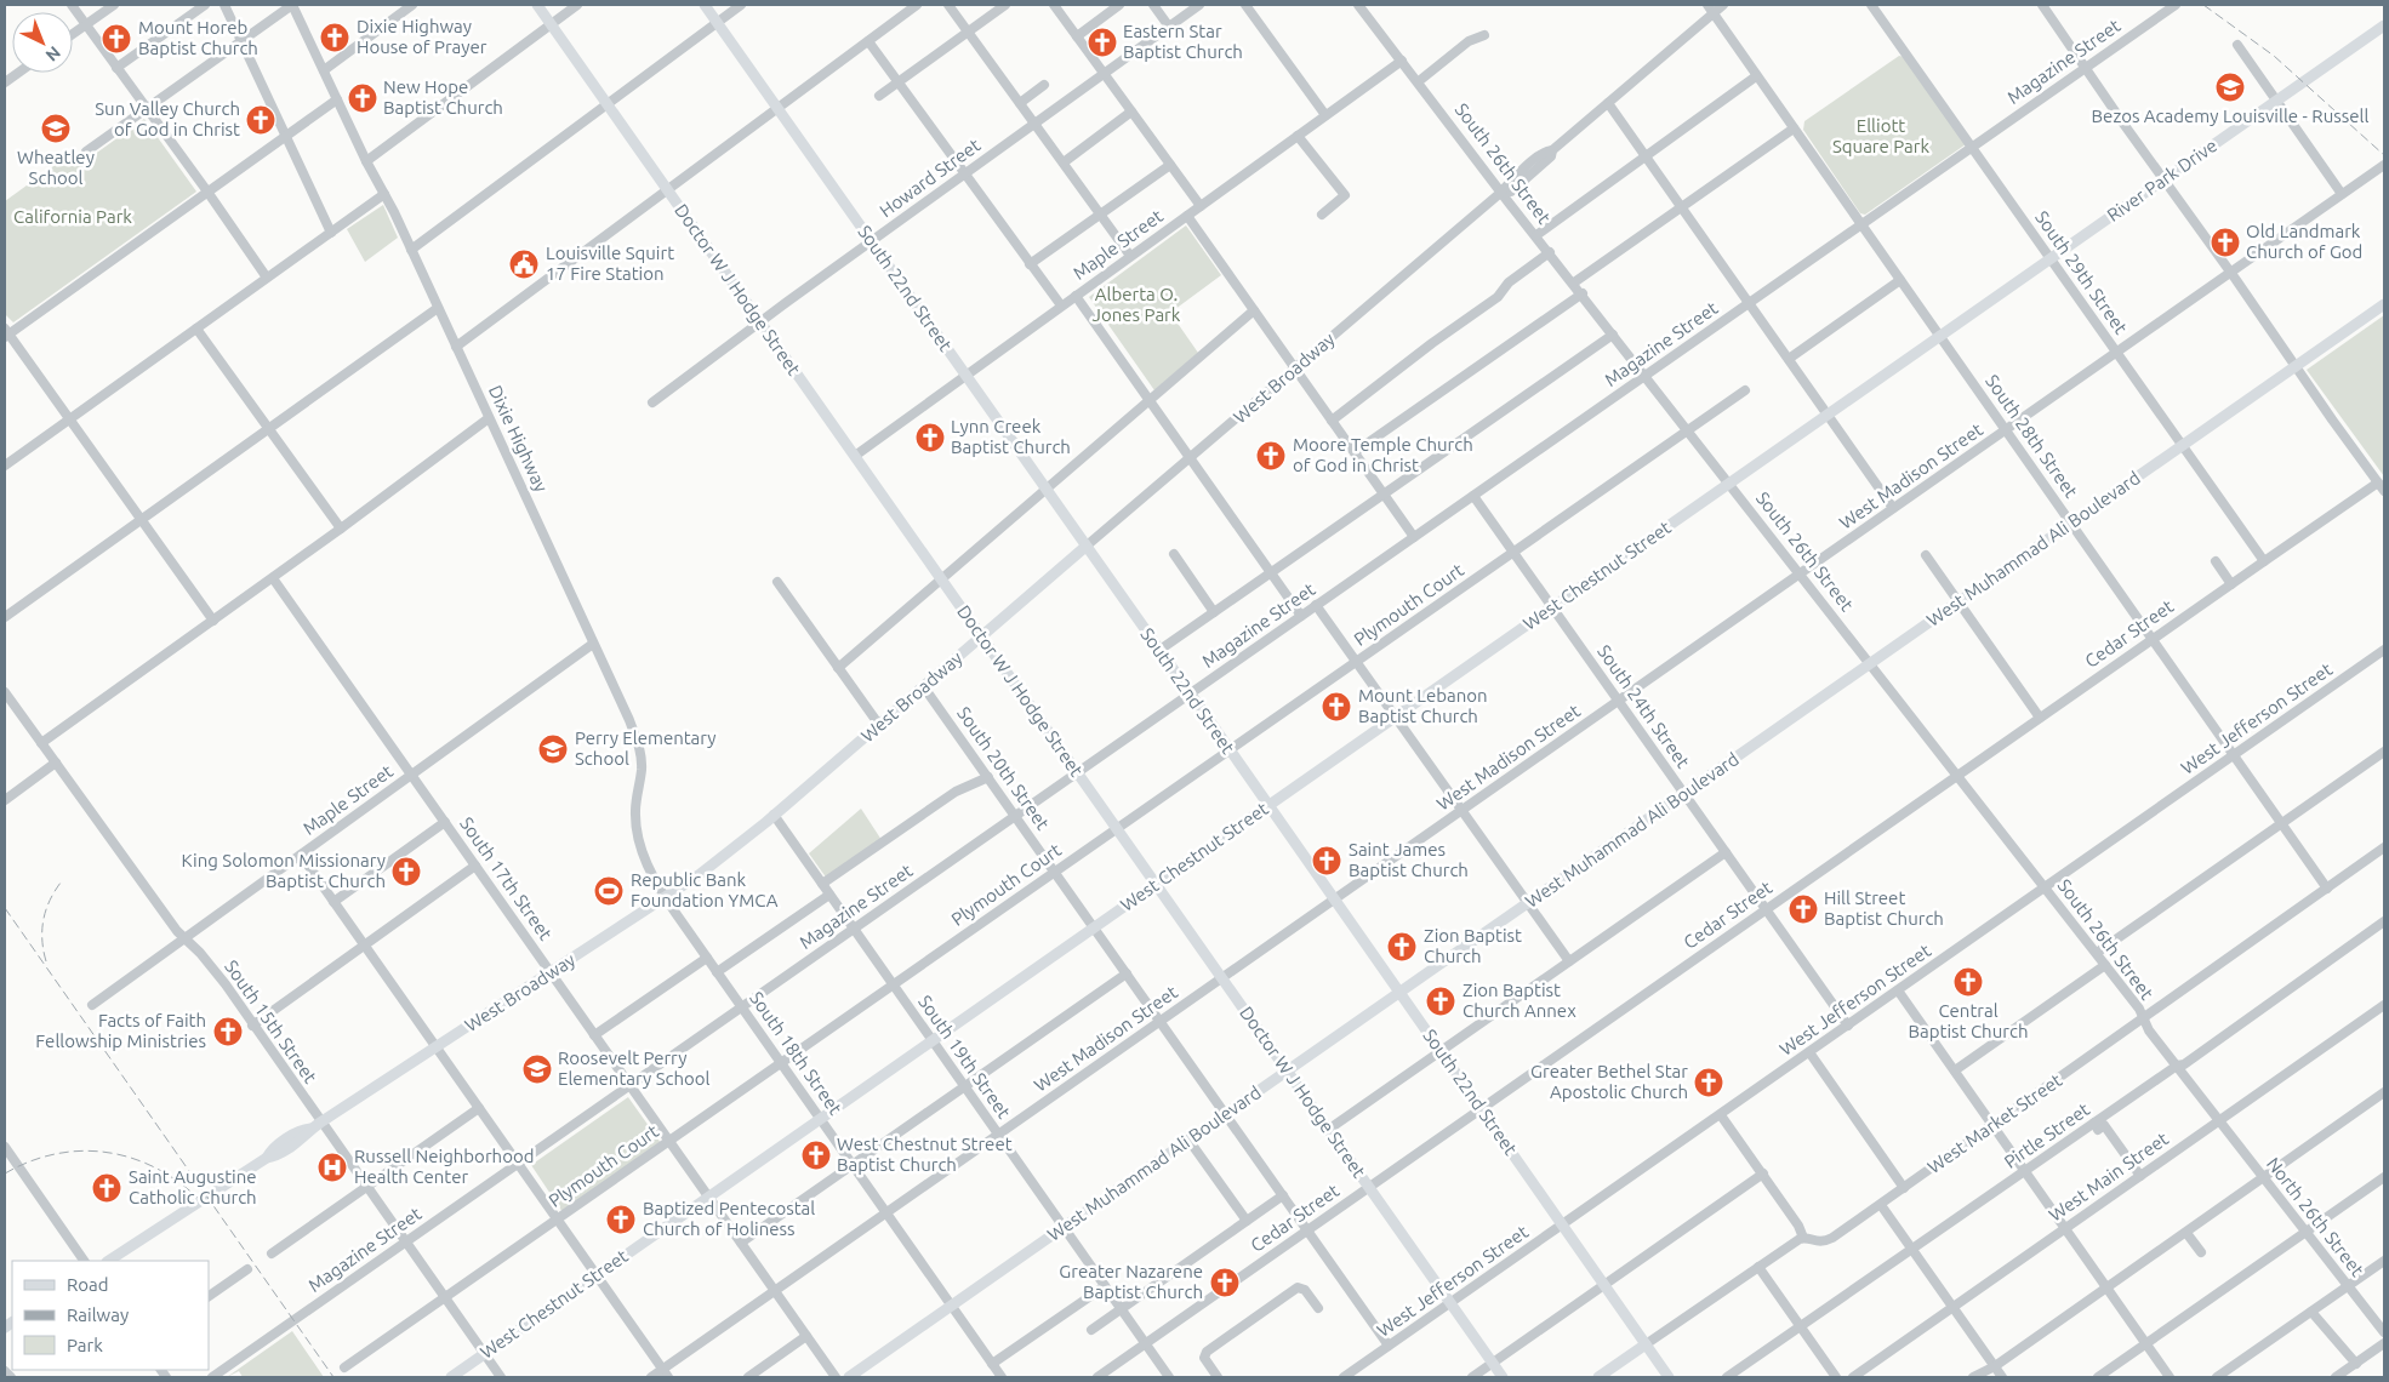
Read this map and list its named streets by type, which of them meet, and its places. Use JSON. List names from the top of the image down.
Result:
{
  "streets": {
    "main road": [
      "River Park Drive",
      "South 22nd Street",
      "Doctor W J Hodge Street",
      "West Broadway",
      "West Muhammad Ali Boulevard",
      "West Chestnut Street"
    ],
    "street": [
      "Magazine Street",
      "South 26th Street",
      "Howard Street",
      "Maple Street",
      "South 29th Street",
      "South 28th Street",
      "Dixie Highway",
      "West Madison Street",
      "Plymouth Court",
      "Cedar Street",
      "South 24th Street",
      "West Jefferson Street",
      "South 20th Street",
      "South 17th Street",
      "South 15th Street",
      "South 18th Street",
      "South 19th Street",
      "West Market Street",
      "Pirtle Street",
      "West Main Street",
      "North 26th Street"
    ]
  },
  "crossings": [
    ["Magazine Street", "South 26th Street"],
    ["Magazine Street", "South 29th Street"],
    ["Magazine Street", "South 22nd Street"],
    ["Magazine Street", "Doctor W J Hodge Street"],
    ["Magazine Street", "South 28th Street"],
    ["Magazine Street", "South 24th Street"],
    ["Magazine Street", "South 20th Street"],
    ["Magazine Street", "South 17th Street"],
    ["Magazine Street", "South 15th Street"],
    ["Magazine Street", "South 18th Street"],
    ["Magazine Street", "South 19th Street"],
    ["South 26th Street", "Maple Street"],
    ["South 26th Street", "West Broadway"],
    ["South 26th Street", "West Madison Street"],
    ["South 26th Street", "West Muhammad Ali Boulevard"],
    ["South 26th Street", "West Chestnut Street"],
    ["South 26th Street", "Plymouth Court"],
    ["South 26th Street", "Cedar Street"],
    ["South 26th Street", "West Jefferson Street"],
    ["South 26th Street", "West Market Street"],
    ["South 26th Street", "Pirtle Street"],
    ["South 26th Street", "West Main Street"],
    ["South 26th Street", "North 26th Street"],
    ["Howard Street", "South 22nd Street"],
    ["Howard Street", "Doctor W J Hodge Street"],
    ["River Park Drive", "South 29th Street"],
    ["River Park Drive", "South 28th Street"],
    ["River Park Drive", "West Chestnut Street"],
    ["Maple Street", "South 22nd Street"],
    ["Maple Street", "Doctor W J Hodge Street"],
    ["Maple Street", "Dixie Highway"],
    ["Maple Street", "South 17th Street"],
    ["Maple Street", "South 15th Street"],
    ["South 29th Street", "West Madison Street"],
    ["South 29th Street", "West Muhammad Ali Boulevard"],
    ["South 29th Street", "Cedar Street"],
    ["South 22nd Street", "West Broadway"],
    ["South 22nd Street", "West Madison Street"],
    ["South 22nd Street", "West Muhammad Ali Boulevard"],
    ["South 22nd Street", "West Chestnut Street"],
    ["South 22nd Street", "Plymouth Court"],
    ["South 22nd Street", "Cedar Street"],
    ["South 22nd Street", "West Jefferson Street"],
    ["Doctor W J Hodge Street", "West Broadway"],
    ["Doctor W J Hodge Street", "West Madison Street"],
    ["Doctor W J Hodge Street", "West Muhammad Ali Boulevard"],
    ["Doctor W J Hodge Street", "West Chestnut Street"],
    ["Doctor W J Hodge Street", "Plymouth Court"],
    ["Doctor W J Hodge Street", "Cedar Street"],
    ["Doctor W J Hodge Street", "West Jefferson Street"],
    ["West Broadway", "South 28th Street"],
    ["West Broadway", "Dixie Highway"],
    ["West Broadway", "South 20th Street"],
    ["West Broadway", "South 17th Street"],
    ["West Broadway", "South 15th Street"],
    ["West Broadway", "South 18th Street"],
    ["West Broadway", "South 19th Street"],
    ["South 28th Street", "West Madison Street"],
    ["South 28th Street", "West Muhammad Ali Boulevard"],
    ["South 28th Street", "West Chestnut Street"],
    ["South 28th Street", "Cedar Street"],
    ["South 28th Street", "West Jefferson Street"],
    ["South 28th Street", "West Market Street"],
    ["Dixie Highway", "South 18th Street"],
    ["West Madison Street", "South 24th Street"],
    ["West Madison Street", "South 20th Street"],
    ["West Madison Street", "South 17th Street"],
    ["West Madison Street", "South 18th Street"],
    ["West Madison Street", "South 19th Street"],
    ["West Muhammad Ali Boulevard", "South 24th Street"],
    ["West Muhammad Ali Boulevard", "South 20th Street"],
    ["West Muhammad Ali Boulevard", "South 18th Street"],
    ["West Muhammad Ali Boulevard", "South 19th Street"],
    ["West Chestnut Street", "South 24th Street"],
    ["West Chestnut Street", "South 20th Street"],
    ["West Chestnut Street", "South 17th Street"],
    ["West Chestnut Street", "South 15th Street"],
    ["West Chestnut Street", "South 18th Street"],
    ["West Chestnut Street", "South 19th Street"],
    ["Plymouth Court", "South 24th Street"],
    ["Plymouth Court", "South 20th Street"],
    ["Plymouth Court", "South 17th Street"],
    ["Plymouth Court", "South 15th Street"],
    ["Plymouth Court", "South 18th Street"],
    ["Plymouth Court", "South 19th Street"],
    ["Cedar Street", "South 24th Street"],
    ["Cedar Street", "South 20th Street"],
    ["Cedar Street", "South 19th Street"],
    ["South 24th Street", "West Jefferson Street"],
    ["West Jefferson Street", "South 20th Street"],
    ["West Main Street", "North 26th Street"]
  ],
  "parks": ["Elliott Square Park", "California Park", "Alberta O. Jones Park"],
  "places": {
    "church": [
      "Dixie Highway House of Prayer",
      "Mount Horeb Baptist Church",
      "Eastern Star Baptist Church",
      "New Hope Baptist Church",
      "Sun Valley Church of God in Christ",
      "Old Landmark Church of God",
      "Lynn Creek Baptist Church",
      "Moore Temple Church of God in Christ",
      "Mount Lebanon Baptist Church",
      "Saint James Baptist Church",
      "King Solomon Missionary Baptist Church",
      "Hill Street Baptist Church",
      "Zion Baptist Church",
      "Central Baptist Church",
      "Zion Baptist Church Annex",
      "Facts of Faith Fellowship Ministries",
      "Greater Bethel Star Apostolic Church",
      "West Chestnut Street Baptist Church",
      "Saint Augustine Catholic Church",
      "Baptized Pentecostal Church of Holiness",
      "Greater Nazarene Baptist Church"
    ],
    "school or university": [
      "Bezos Academy Louisville - Russell",
      "Wheatley School",
      "Perry Elementary School",
      "Roosevelt Perry Elementary School"
    ],
    "public building": ["Louisville Squirt 17 Fire Station"],
    "sports": ["Republic Bank Foundation YMCA"],
    "hospital": ["Russell Neighborhood Health Center"]
  },
  "legend": ["Road", "Railway", "Park"],
  "north": "bottom right"
}
